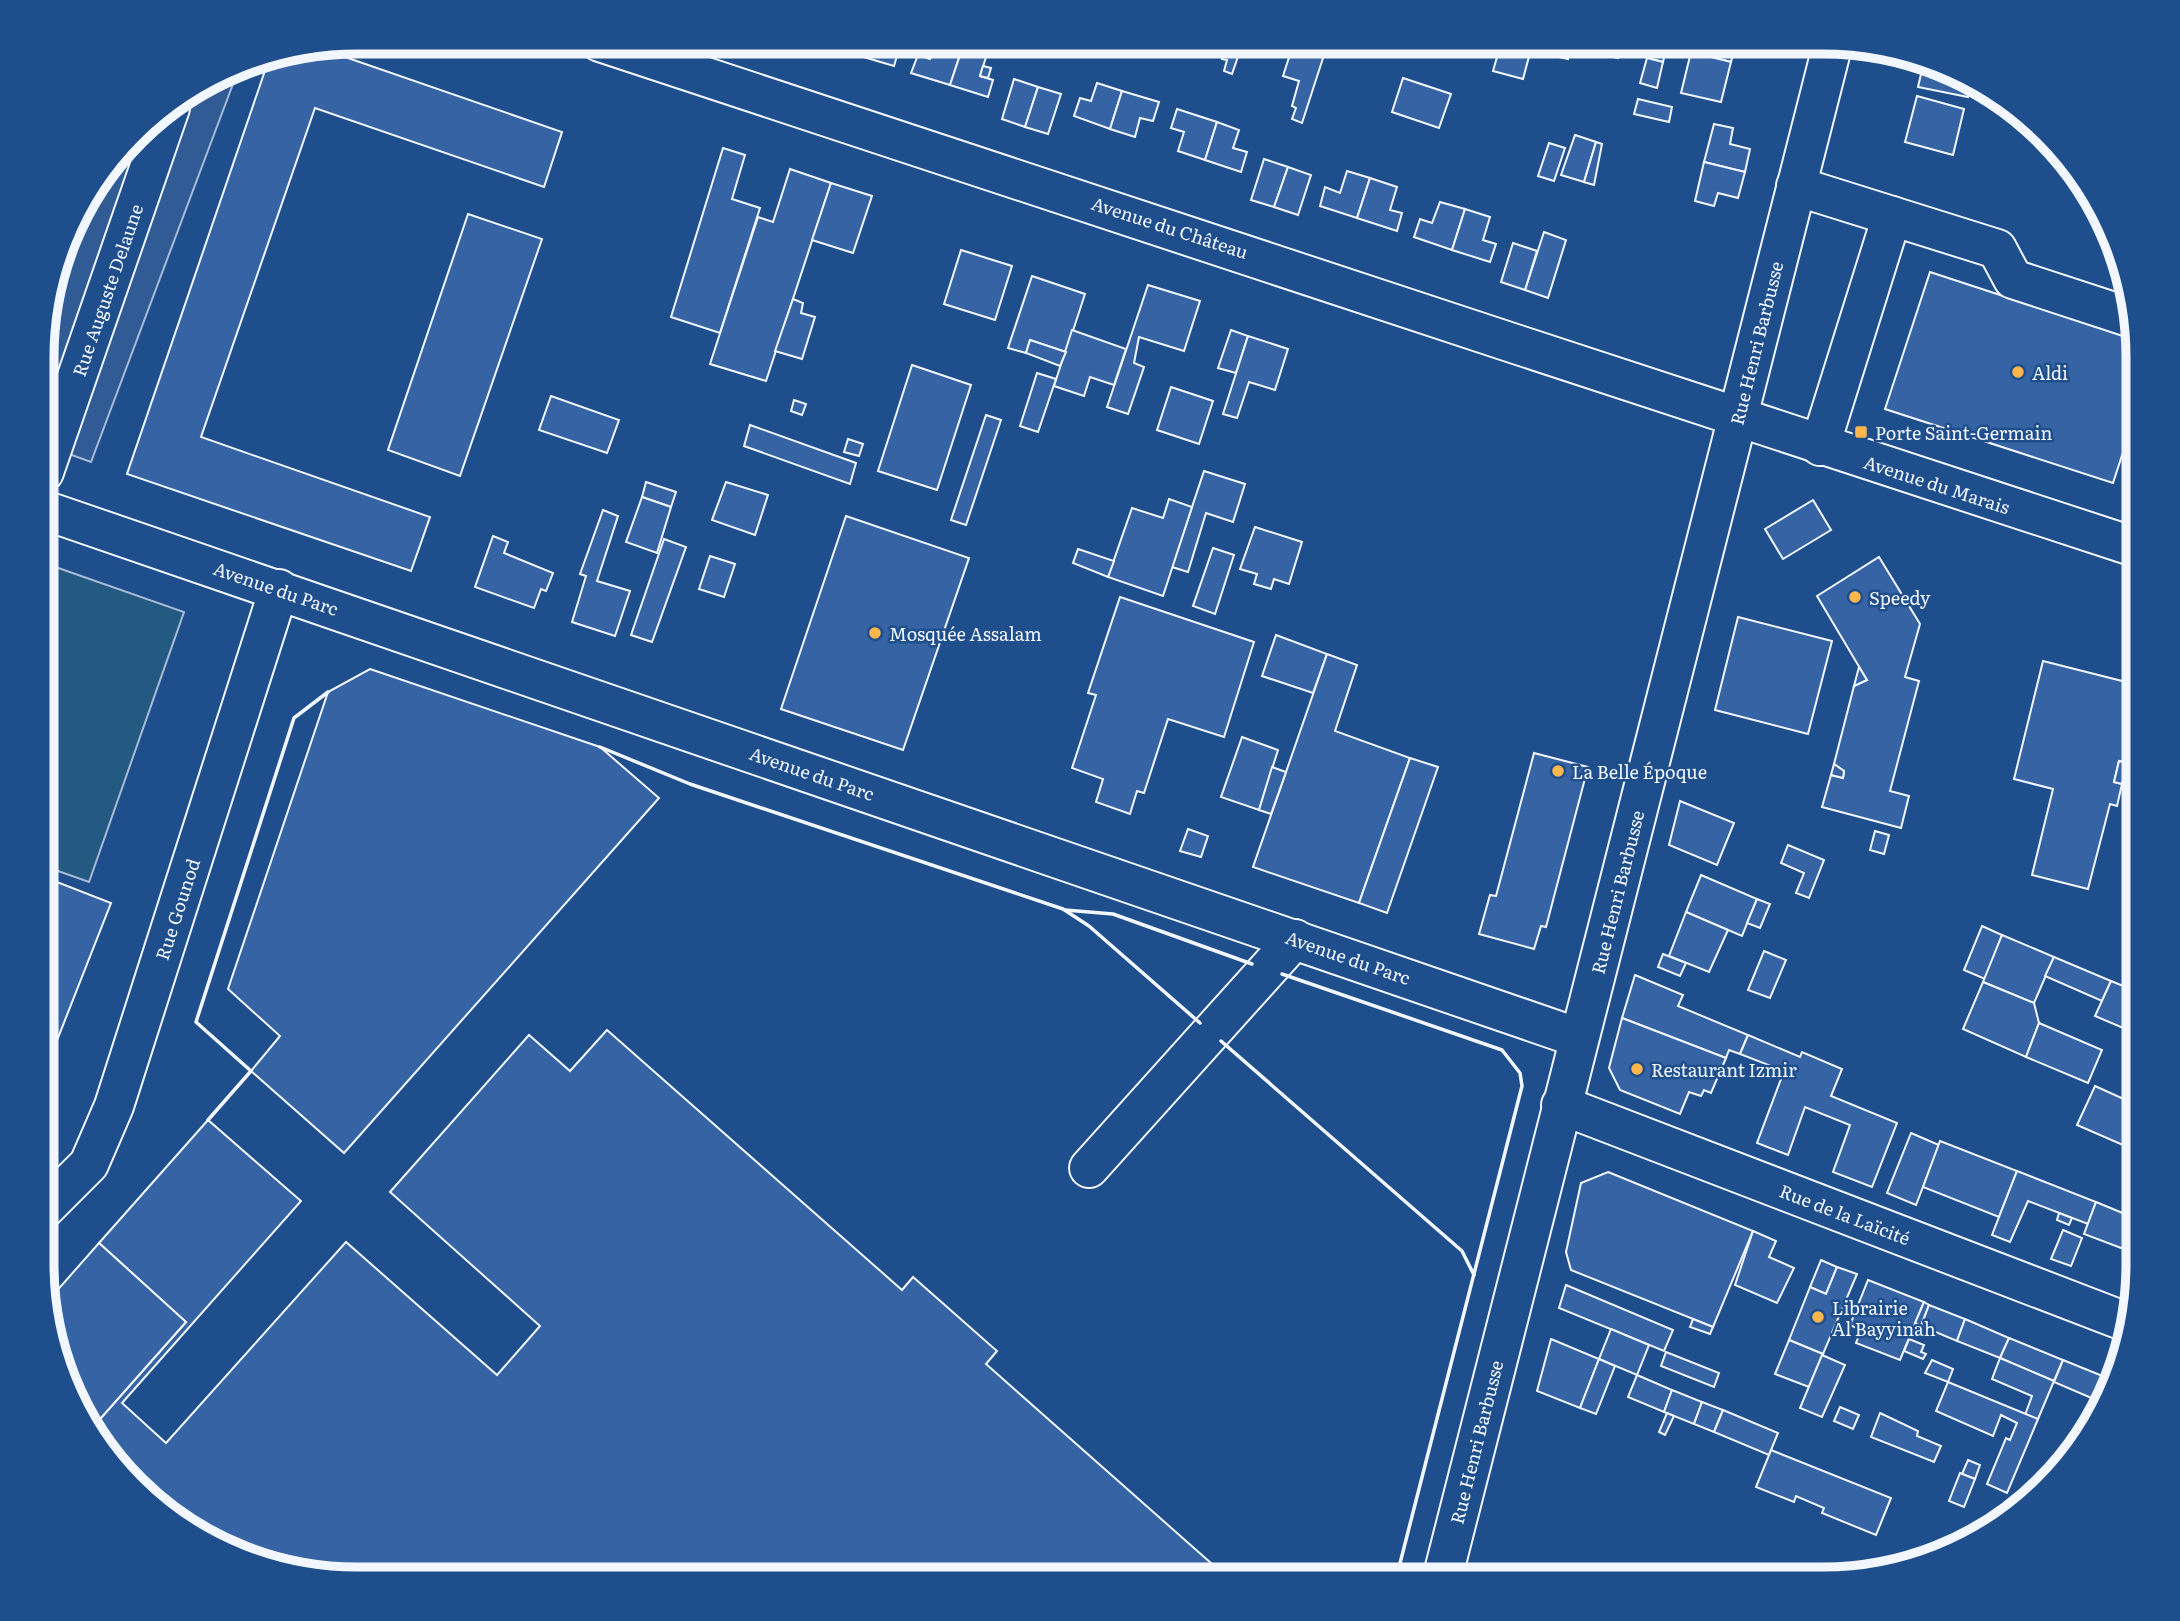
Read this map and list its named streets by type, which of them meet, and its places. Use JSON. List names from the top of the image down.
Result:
{
  "streets": {
    "street": [
      "Avenue du Château",
      "Rue Auguste Delaune",
      "Rue Henri Barbusse",
      "Avenue du Marais",
      "Avenue du Parc",
      "Rue Gounod",
      "Rue de la Laïcité"
    ]
  },
  "crossings": [
    ["Avenue du Château", "Rue Henri Barbusse"],
    ["Avenue du Château", "Avenue du Marais"],
    ["Rue Henri Barbusse", "Avenue du Marais"],
    ["Rue Henri Barbusse", "Avenue du Parc"],
    ["Rue Henri Barbusse", "Rue de la Laïcité"],
    ["Avenue du Parc", "Rue Gounod"]
  ],
  "places": {
    "other": [
      "Aldi",
      "Speedy",
      "Mosquée Assalam",
      "La Belle Époque",
      "Restaurant Izmir",
      "Librairie Al Bayyinah"
    ],
    "transit": ["Porte Saint-Germain"]
  }
}
